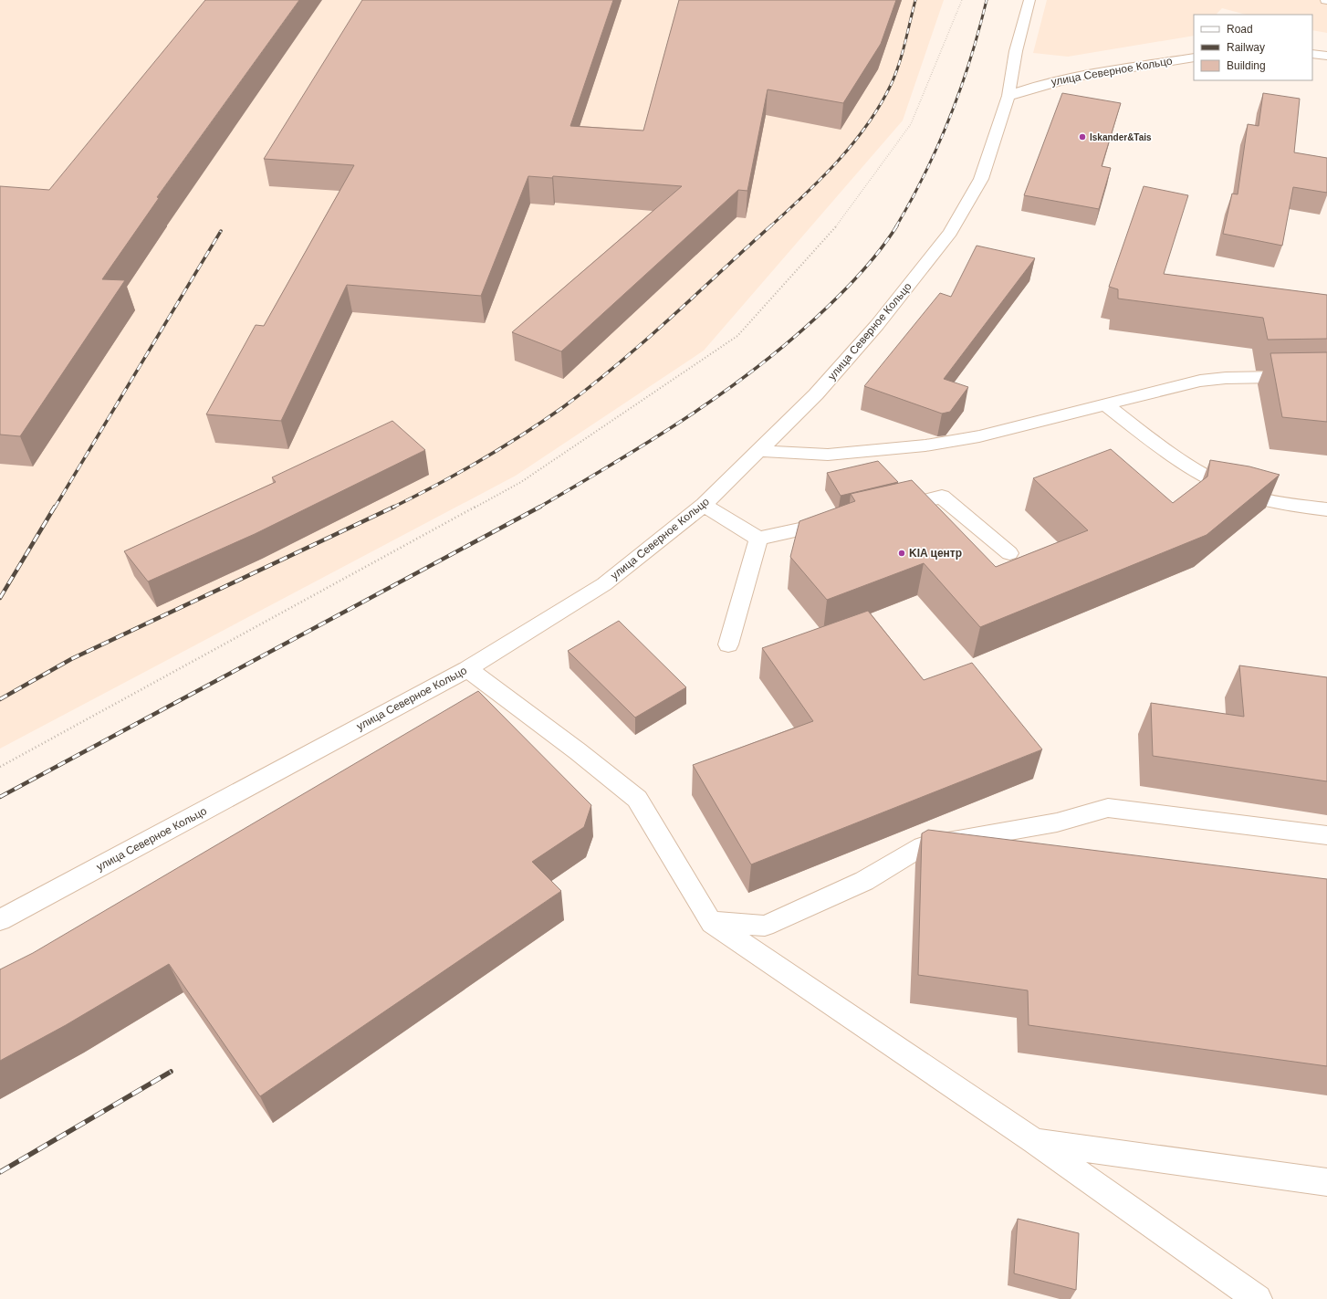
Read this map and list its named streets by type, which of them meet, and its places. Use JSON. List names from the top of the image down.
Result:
{
  "streets": {
    "street": ["улица Северное Кольцо"]
  },
  "places": ["Iskander&Tais", "KIA центр"],
  "legend": ["Road", "Railway", "Building"]
}
